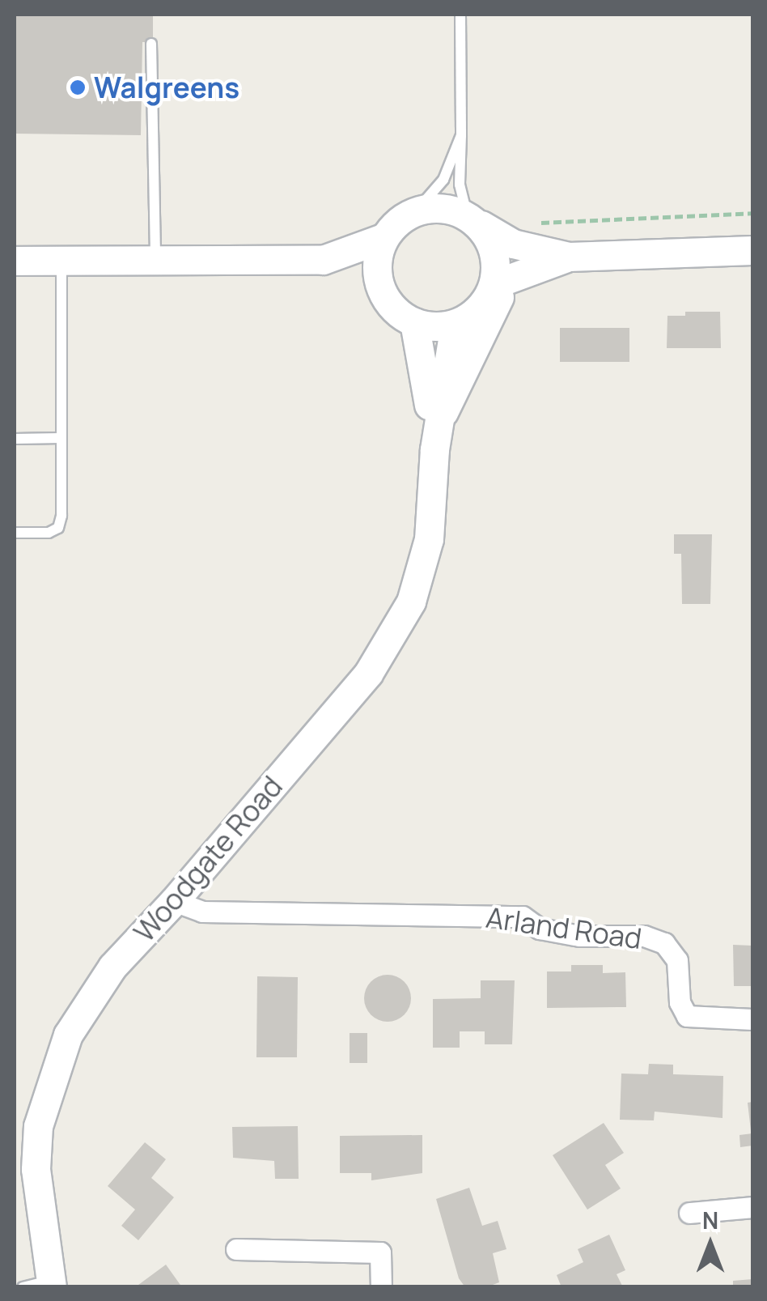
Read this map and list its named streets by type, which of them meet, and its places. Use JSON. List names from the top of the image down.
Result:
{
  "streets": {
    "street": ["Woodgate Road", "Arland Road"]
  },
  "crossings": [
    ["Woodgate Road", "Arland Road"]
  ],
  "places": ["Walgreens"],
  "north": "top"
}
